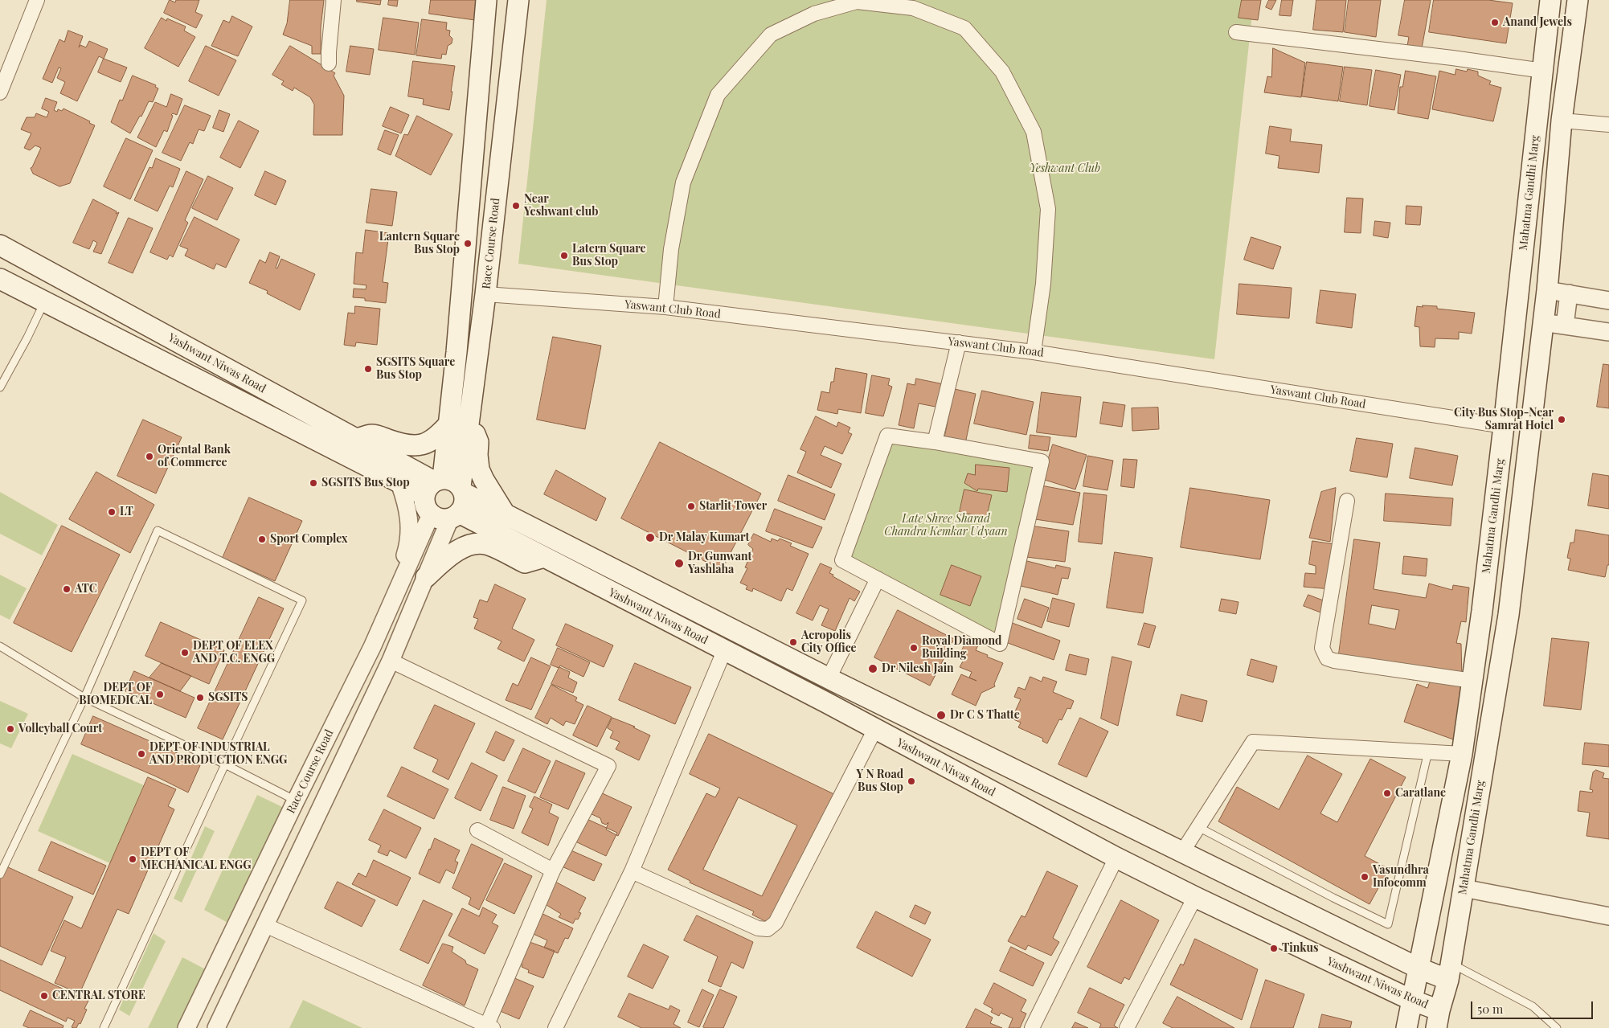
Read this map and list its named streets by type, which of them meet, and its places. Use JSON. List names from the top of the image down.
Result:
{
  "streets": {
    "main road": ["Mahatma Gandhi Marg", "Race Course Road", "Yashwant Niwas Road"],
    "street": ["Yaswant Club Road"]
  },
  "crossings": [
    ["Mahatma Gandhi Marg", "Yaswant Club Road"],
    ["Mahatma Gandhi Marg", "Yashwant Niwas Road"],
    ["Race Course Road", "Yaswant Club Road"],
    ["Race Course Road", "Yashwant Niwas Road"]
  ],
  "parks": ["Yeshwant Club", "Late Shree Sharad Chandra Kemkar Udyaan"],
  "places": [
    "Anand Jewels",
    "Near Yeshwant club",
    "Lantern Square Bus Stop",
    "Latern Square Bus Stop",
    "SGSITS Square Bus Stop",
    "City Bus Stop-Near Samrat Hotel",
    "Oriental Bank of Commerce",
    "SGSITS Bus Stop",
    "Starlit Tower",
    "LT",
    "Dr Malay Kumart",
    "Sport Complex",
    "Dr Gunwant Yashlaha",
    "ATC",
    "Acropolis City Office",
    "Royal Diamond Building",
    "DEPT OF ELEX AND T.C. ENGG",
    "Dr Nilesh Jain",
    "DEPT OF BIOMEDICAL",
    "SGSITS",
    "Dr C S Thatte",
    "Volleyball Court",
    "DEPT OF INDUSTRIAL AND PRODUCTION ENGG",
    "Y N Road Bus Stop",
    "Caratlane",
    "DEPT OF MECHANICAL ENGG",
    "Vasundhra Infocomm",
    "Tinkus",
    "CENTRAL STORE"
  ],
  "scale_bar": "50 m"
}
